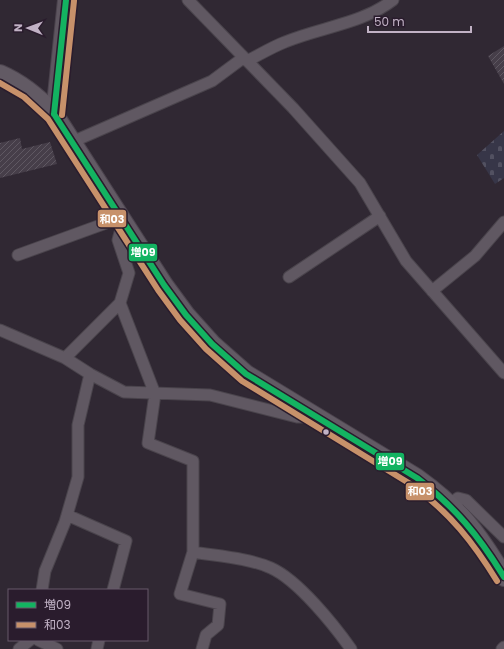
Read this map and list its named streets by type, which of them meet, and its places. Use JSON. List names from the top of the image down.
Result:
{
  "lines": ["transit line 増09", "transit line 和03"],
  "legend": ["増09", "和03"],
  "scale_bar": "50 m",
  "north": "left"
}
